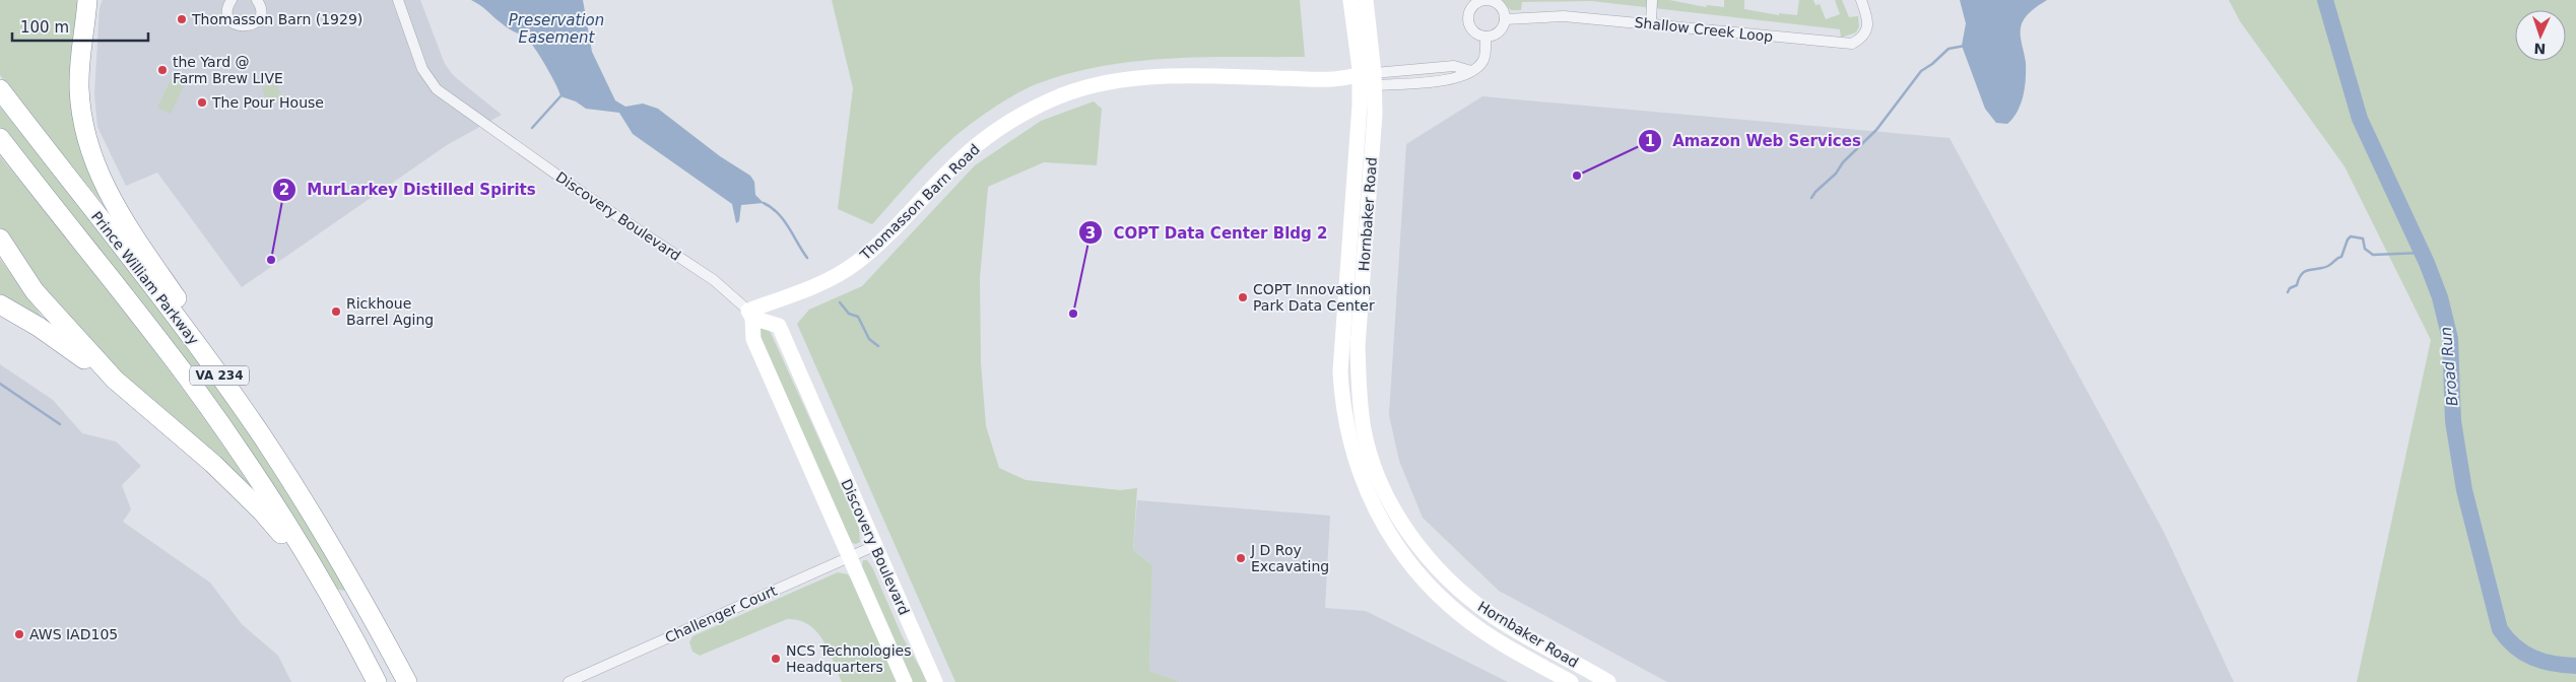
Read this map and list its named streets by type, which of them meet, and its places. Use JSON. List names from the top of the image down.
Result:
{
  "streets": {
    "highway": ["Prince William Parkway", "VA 234"],
    "main road": ["Thomasson Barn Road", "Hornbaker Road", "Discovery Boulevard"],
    "street": ["Shallow Creek Loop", "Challenger Court"]
  },
  "crossings": [
    ["Thomasson Barn Road", "Hornbaker Road"],
    ["Thomasson Barn Road", "Discovery Boulevard"],
    ["Discovery Boulevard", "Challenger Court"]
  ],
  "water": ["Preservation Easement", "Broad Run"],
  "places": [
    "Thomasson Barn (1929)",
    "the Yard @ Farm Brew LIVE",
    "The Pour House",
    "Amazon Web Services",
    "MurLarkey Distilled Spirits",
    "COPT Innovation Park Data Center",
    "Rickhoue Barrel Aging",
    "COPT Data Center Bldg 2",
    "J D Roy Excavating",
    "AWS IAD105",
    "NCS Technologies Headquarters"
  ],
  "scale_bar": "100 m",
  "north": "bottom"
}
